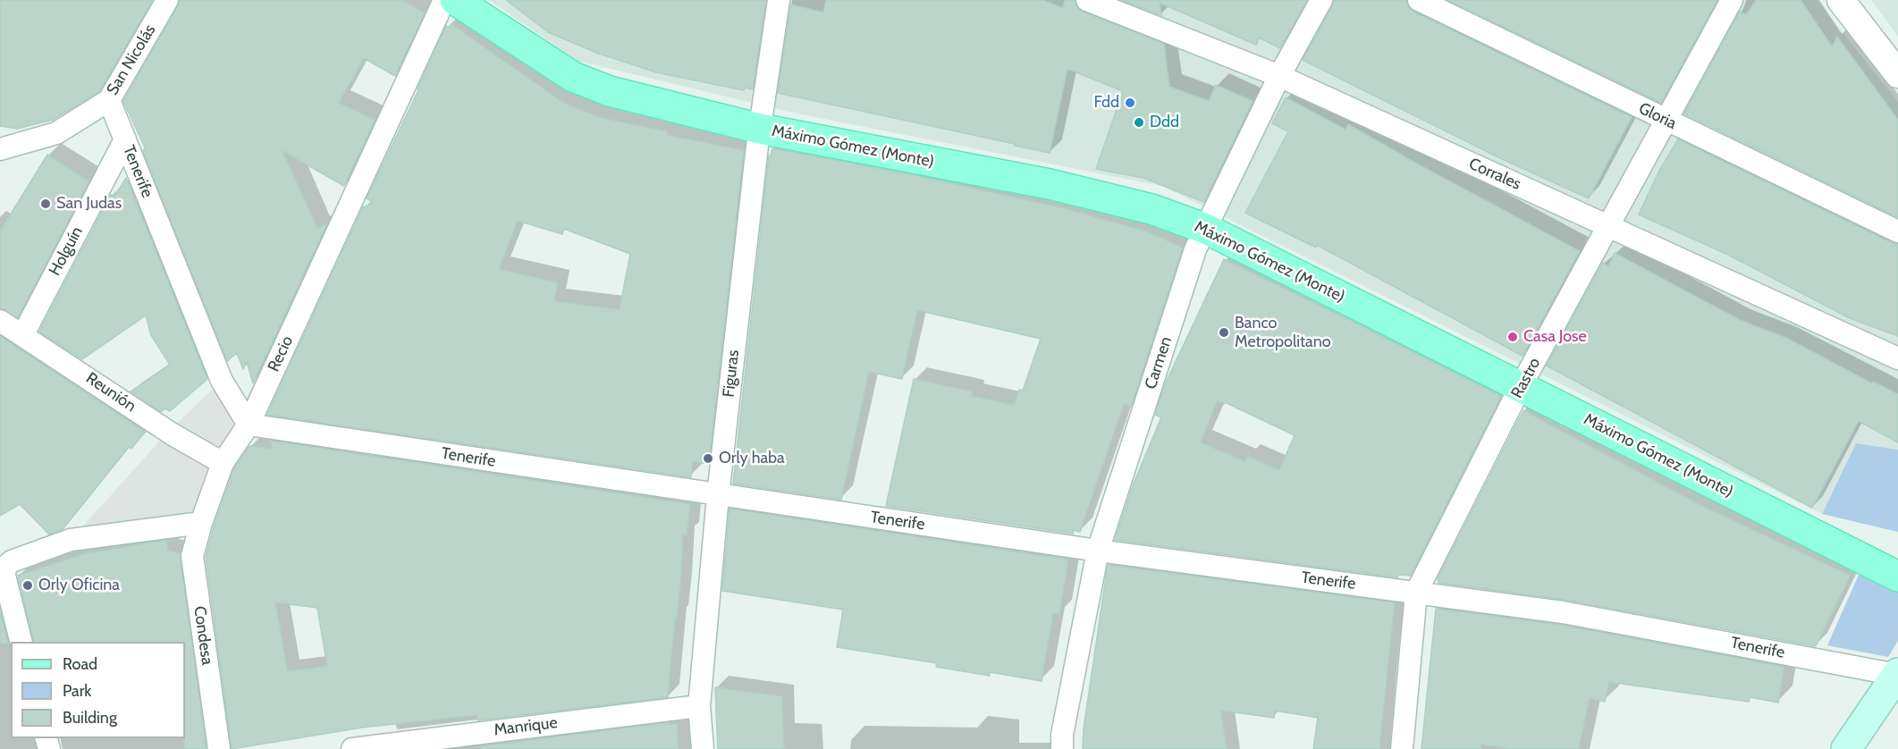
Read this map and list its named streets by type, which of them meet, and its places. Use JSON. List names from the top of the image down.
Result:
{
  "streets": {
    "main road": ["Máximo Gómez (Monte)"],
    "street": [
      "San Nicolás",
      "Gloria",
      "Tenerife",
      "Corrales",
      "Holguín",
      "Recio",
      "Carmen",
      "Figuras",
      "Rastro",
      "Reunión",
      "Condesa",
      "Manrique"
    ]
  },
  "crossings": [
    ["San Nicolás", "Tenerife"],
    ["Gloria", "Rastro"],
    ["Máximo Gómez (Monte)", "Carmen"],
    ["Máximo Gómez (Monte)", "Figuras"],
    ["Máximo Gómez (Monte)", "Rastro"],
    ["Tenerife", "Holguín"],
    ["Tenerife", "Recio"],
    ["Tenerife", "Carmen"],
    ["Tenerife", "Figuras"],
    ["Tenerife", "Rastro"],
    ["Corrales", "Carmen"],
    ["Corrales", "Rastro"],
    ["Holguín", "Reunión"],
    ["Recio", "Reunión"],
    ["Recio", "Condesa"],
    ["Figuras", "Manrique"]
  ],
  "places": [
    "Fdd",
    "Ddd",
    "San Judas",
    "Banco Metropolitano",
    "Casa Jose",
    "Orly haba",
    "Orly Oficina"
  ],
  "legend": ["Road", "Park", "Building"]
}
